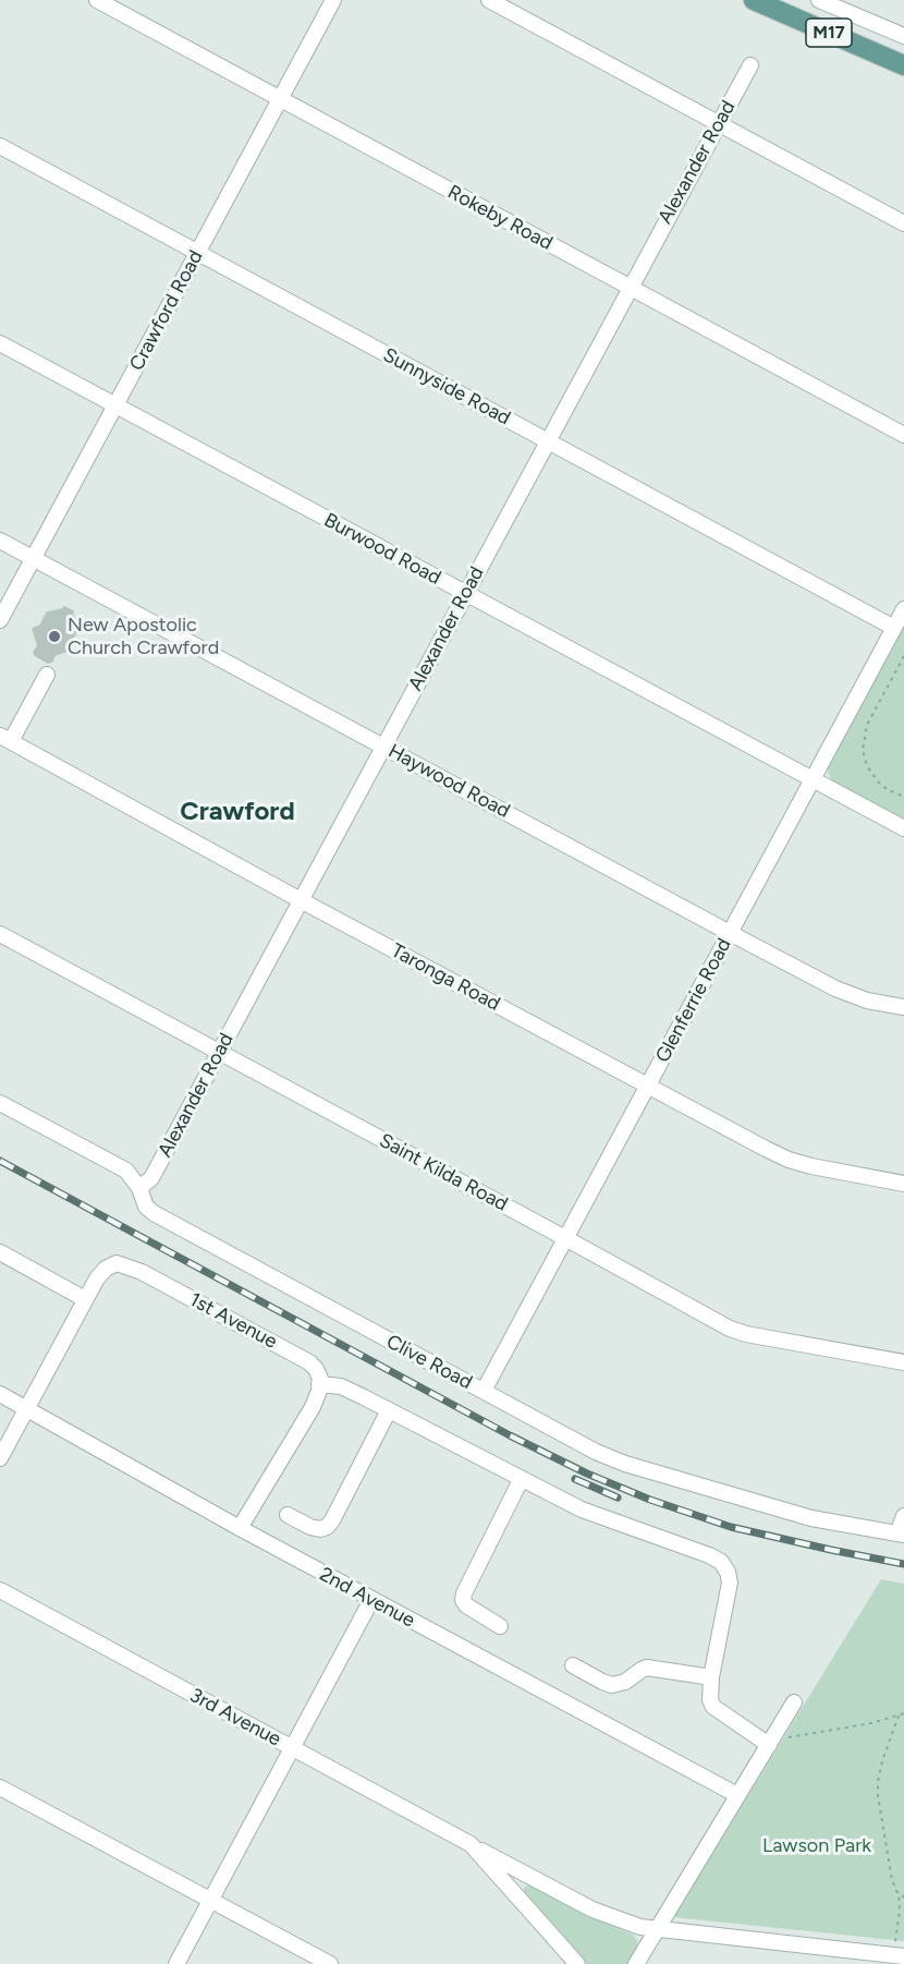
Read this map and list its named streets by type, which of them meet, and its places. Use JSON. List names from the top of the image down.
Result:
{
  "streets": {
    "main road": ["M17"],
    "street": [
      "Alexander Road",
      "Rokeby Road",
      "Crawford Road",
      "Sunnyside Road",
      "Burwood Road",
      "Haywood Road",
      "Taronga Road",
      "Glenferrie Road",
      "Saint Kilda Road",
      "1st Avenue",
      "Clive Road",
      "2nd Avenue",
      "3rd Avenue"
    ]
  },
  "crossings": [
    ["Alexander Road", "Rokeby Road"],
    ["Alexander Road", "Sunnyside Road"],
    ["Alexander Road", "Burwood Road"],
    ["Alexander Road", "Haywood Road"],
    ["Alexander Road", "Taronga Road"],
    ["Alexander Road", "Saint Kilda Road"],
    ["Alexander Road", "Clive Road"],
    ["Rokeby Road", "Crawford Road"],
    ["Crawford Road", "Sunnyside Road"],
    ["Crawford Road", "Burwood Road"],
    ["Crawford Road", "Haywood Road"],
    ["Sunnyside Road", "Glenferrie Road"],
    ["Burwood Road", "Glenferrie Road"],
    ["Haywood Road", "Glenferrie Road"],
    ["Taronga Road", "Glenferrie Road"],
    ["Glenferrie Road", "Saint Kilda Road"],
    ["Glenferrie Road", "Clive Road"]
  ],
  "districts": ["Crawford"],
  "parks": ["Lawson Park"],
  "places": ["New Apostolic Church Crawford"]
}
